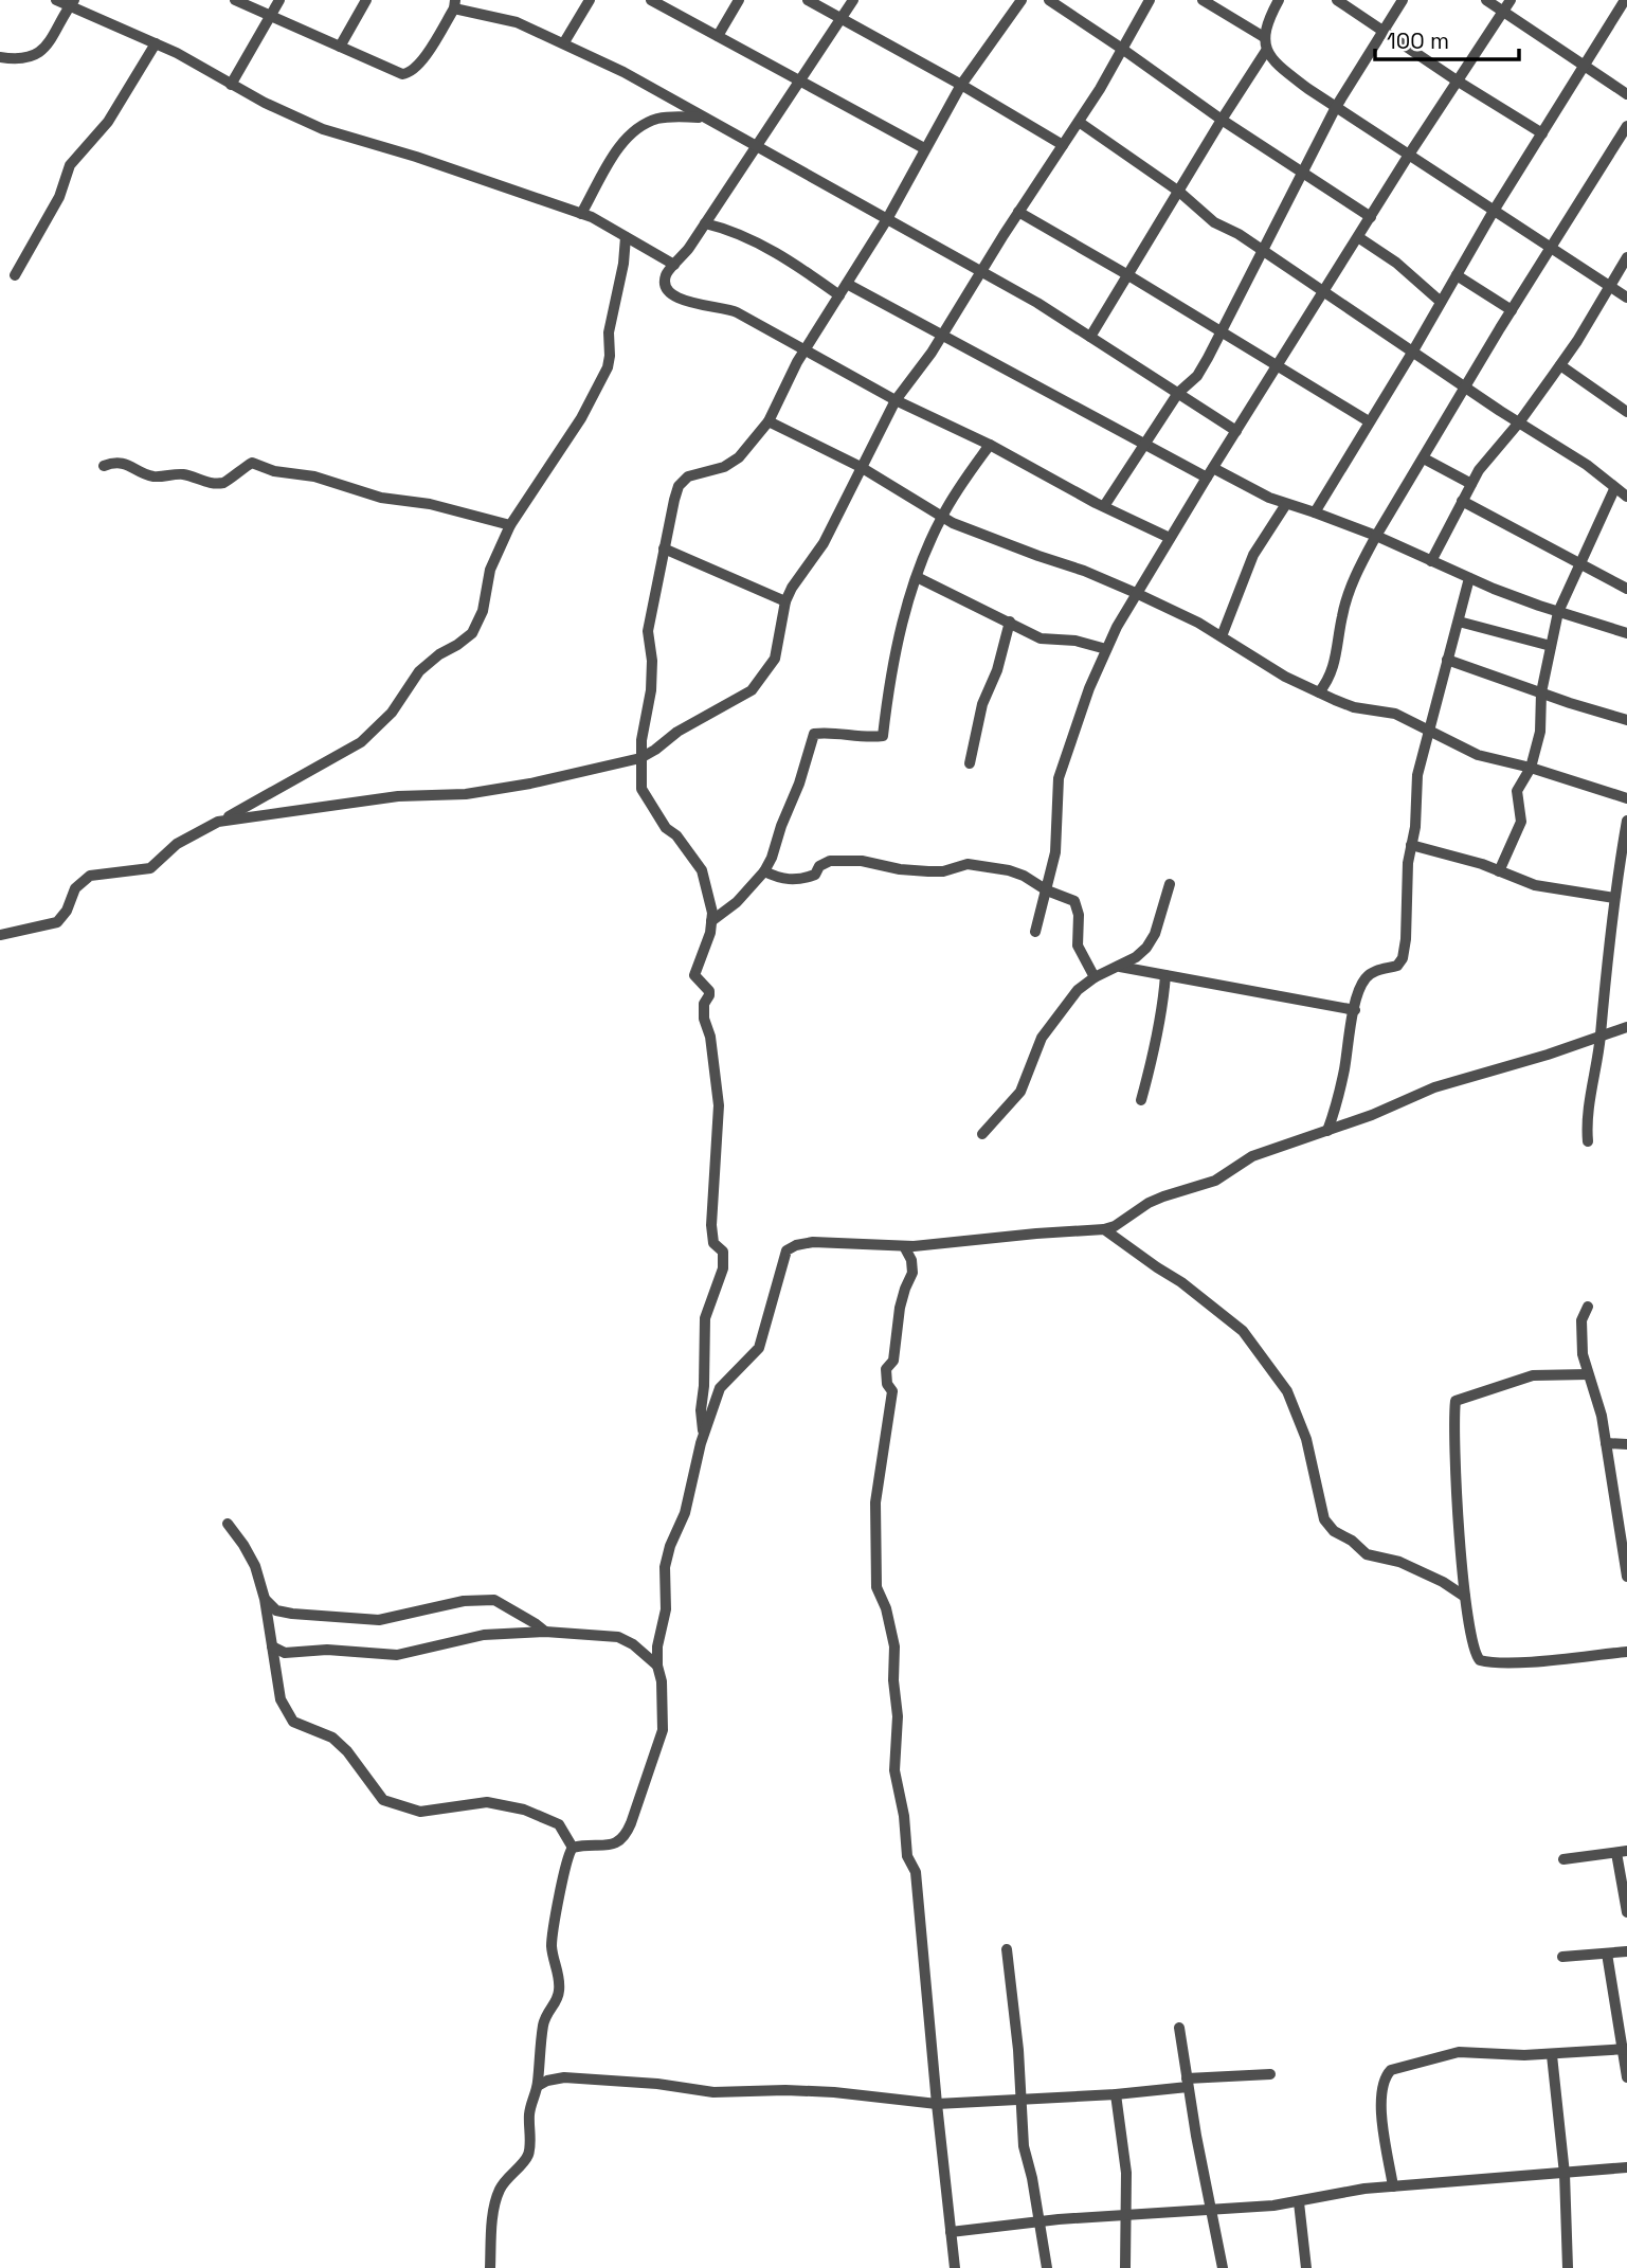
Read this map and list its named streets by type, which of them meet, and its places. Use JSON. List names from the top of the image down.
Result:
{
  "scale_bar": "100 m"
}
